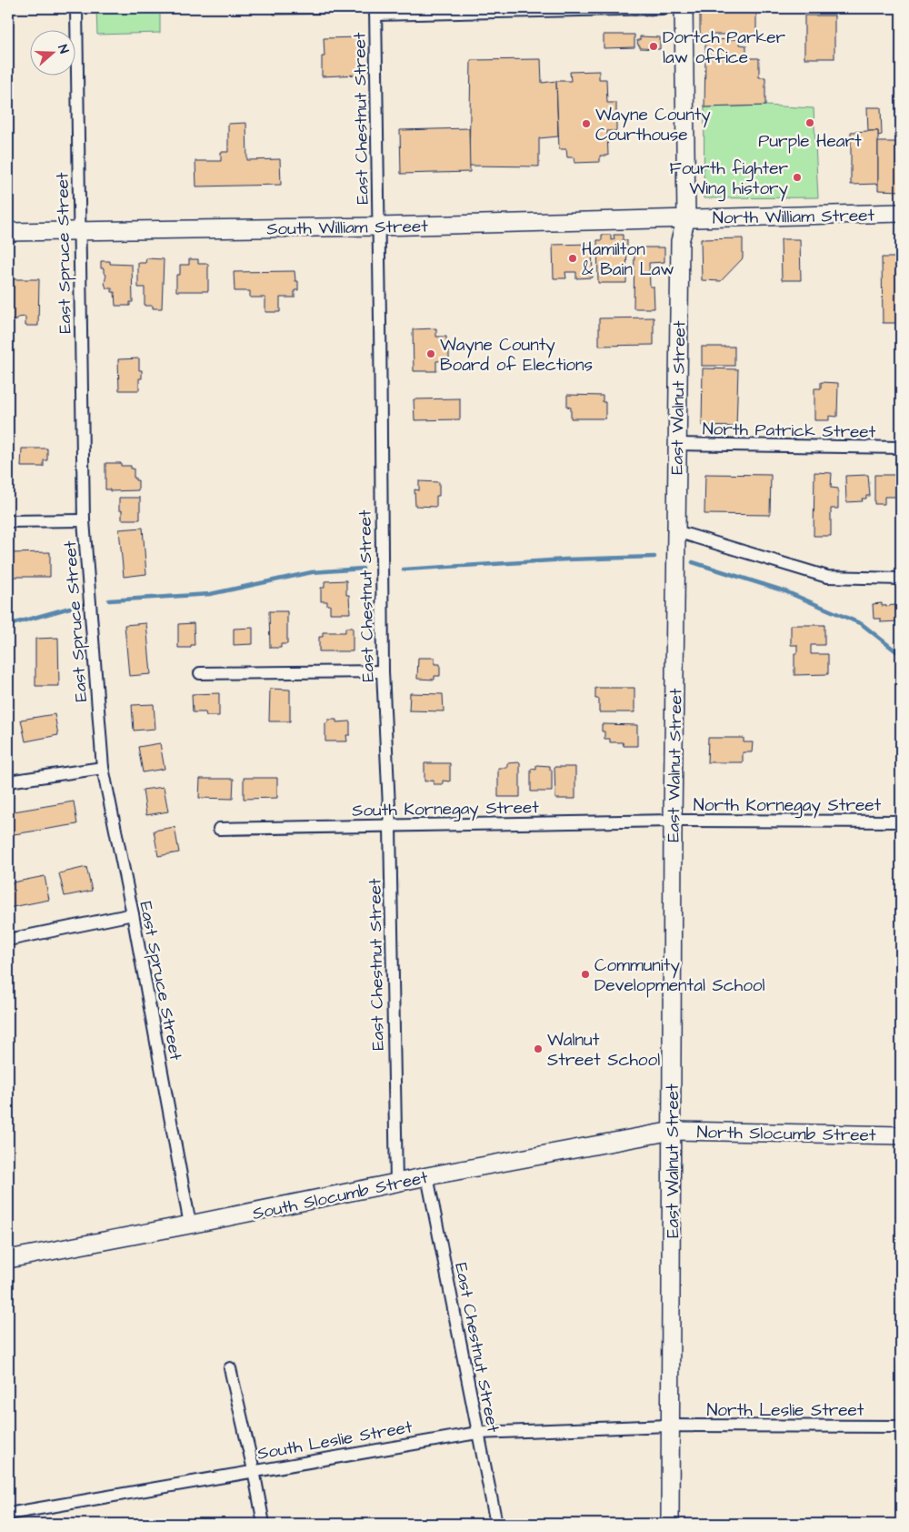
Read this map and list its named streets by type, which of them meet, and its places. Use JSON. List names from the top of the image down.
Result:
{
  "streets": {
    "street": [
      "East Chestnut Street",
      "North William Street",
      "South William Street",
      "East Spruce Street",
      "East Walnut Street",
      "North Patrick Street",
      "North Kornegay Street",
      "South Kornegay Street",
      "North Slocumb Street",
      "South Slocumb Street",
      "North Leslie Street",
      "South Leslie Street"
    ]
  },
  "crossings": [
    ["East Chestnut Street", "South William Street"],
    ["East Chestnut Street", "South Kornegay Street"],
    ["East Chestnut Street", "South Slocumb Street"],
    ["East Chestnut Street", "South Leslie Street"],
    ["North William Street", "South William Street"],
    ["North William Street", "East Walnut Street"],
    ["South William Street", "East Spruce Street"],
    ["South William Street", "East Walnut Street"],
    ["East Spruce Street", "South Slocumb Street"],
    ["East Walnut Street", "North Patrick Street"],
    ["East Walnut Street", "North Kornegay Street"],
    ["East Walnut Street", "South Kornegay Street"],
    ["East Walnut Street", "North Slocumb Street"],
    ["East Walnut Street", "South Slocumb Street"],
    ["East Walnut Street", "North Leslie Street"],
    ["East Walnut Street", "South Leslie Street"],
    ["North Kornegay Street", "South Kornegay Street"],
    ["North Slocumb Street", "South Slocumb Street"],
    ["North Leslie Street", "South Leslie Street"]
  ],
  "places": [
    "Dortch Parker law office",
    "Purple Heart",
    "Wayne County Courthouse",
    "Fourth fighter Wing history",
    "Hamilton & Bain Law",
    "Wayne County Board of Elections",
    "Community Developmental School",
    "Walnut Street School"
  ],
  "north": "right"
}
